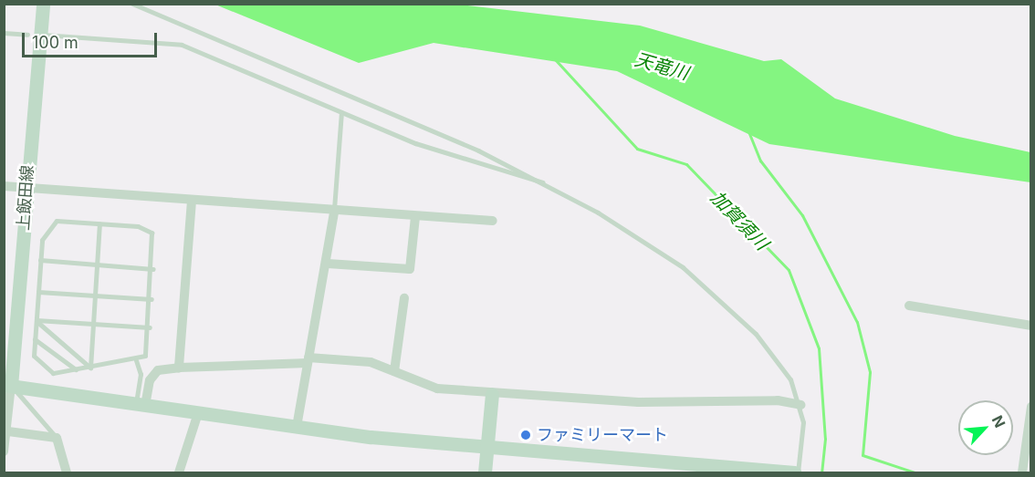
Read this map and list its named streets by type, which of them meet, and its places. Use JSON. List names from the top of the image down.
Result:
{
  "streets": {
    "street": ["上飯田線"]
  },
  "water": ["天竜川", "加賀須川"],
  "places": ["ファミリーマート"],
  "scale_bar": "100 m",
  "north": "top right"
}
